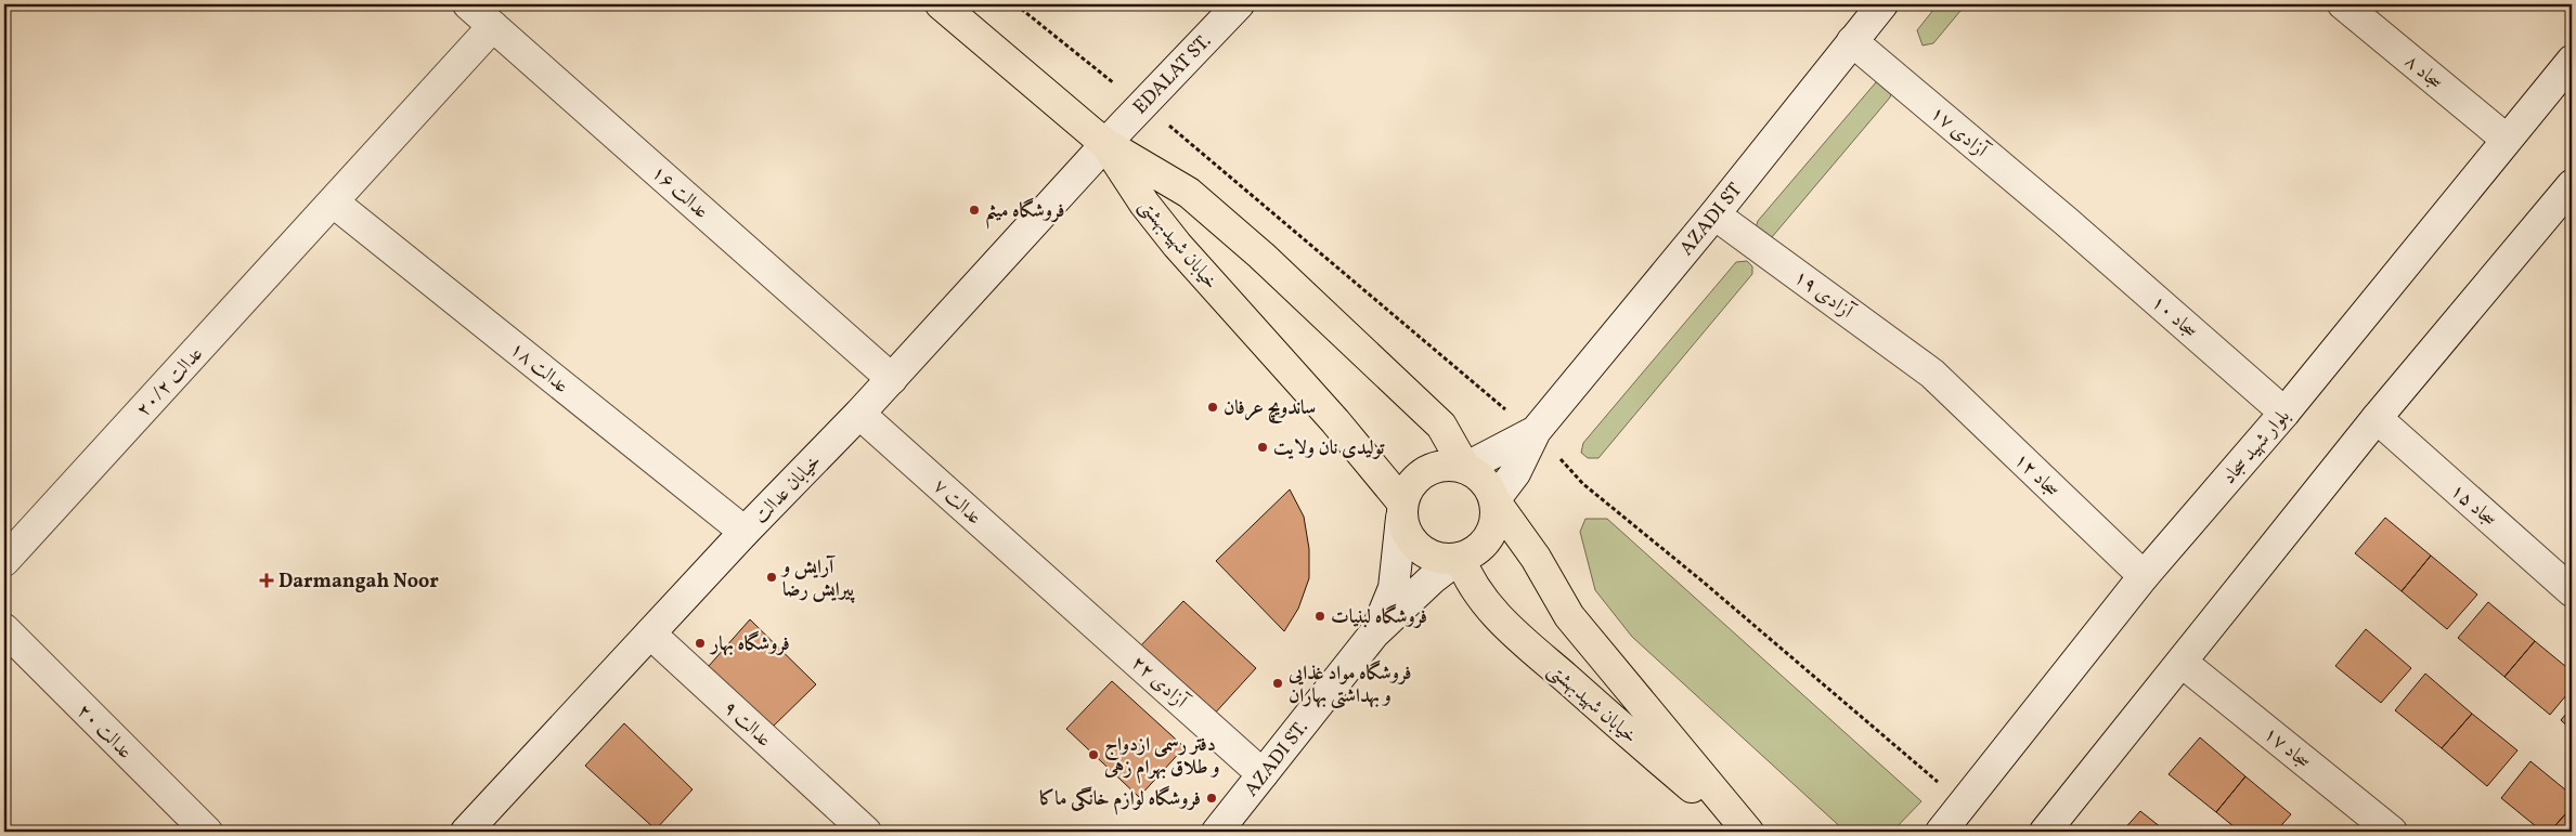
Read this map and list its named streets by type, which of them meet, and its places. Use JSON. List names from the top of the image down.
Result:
{
  "streets": {
    "main road": ["خیابان شهیدبهشتی"],
    "street": [
      "سجاد ۸",
      "EDALAT ST.",
      "آزادی ۱۷",
      "عدالت ۱۶",
      "AZADI ST",
      "آزادی ۱۹",
      "سجاد ۱۰",
      "عدالت ۱۸",
      "عدالت ۲۰/۲",
      "بلوار شهید سجاد",
      "سجاد ۱۲",
      "خیابان عدالت",
      "عدالت ۷",
      "سجاد ۱۵",
      "آزادی ۲۲",
      "عدالت ۹",
      "عدالت ۲۰",
      "سجاد ۱۷",
      "AZADI ST."
    ]
  },
  "crossings": [
    ["سجاد ۸", "بلوار شهید سجاد"],
    ["EDALAT ST.", "خیابان شهیدبهشتی"],
    ["EDALAT ST.", "خیابان عدالت"],
    ["آزادی ۱۷", "AZADI ST"],
    ["آزادی ۱۷", "سجاد ۱۰"],
    ["عدالت ۱۶", "عدالت ۲۰/۲"],
    ["عدالت ۱۶", "خیابان عدالت"],
    ["AZADI ST", "آزادی ۱۹"],
    ["خیابان شهیدبهشتی", "خیابان عدالت"],
    ["آزادی ۱۹", "سجاد ۱۲"],
    ["سجاد ۱۰", "بلوار شهید سجاد"],
    ["عدالت ۱۸", "عدالت ۲۰/۲"],
    ["عدالت ۱۸", "خیابان عدالت"],
    ["بلوار شهید سجاد", "سجاد ۱۲"],
    ["خیابان عدالت", "عدالت ۷"],
    ["خیابان عدالت", "عدالت ۹"],
    ["عدالت ۷", "آزادی ۲۲"],
    ["آزادی ۲۲", "AZADI ST."]
  ],
  "places": {
    "other": [
      "فروشگاه میثم",
      "ساندویچ عرفان",
      "تولیدی نان ولایت",
      "آرایش و پیرایش رضا",
      "فروشگاه لبنیات",
      "فروشگاه بهار",
      "فروشگاه مواد غذایی و بهداشتی بهاران",
      "دفتر رسمی ازدواج و طلاق بهرام زهی",
      "فروشگاه لوازم خانگی ماکا"
    ],
    "health": ["Darmangah Noor"]
  }
}
